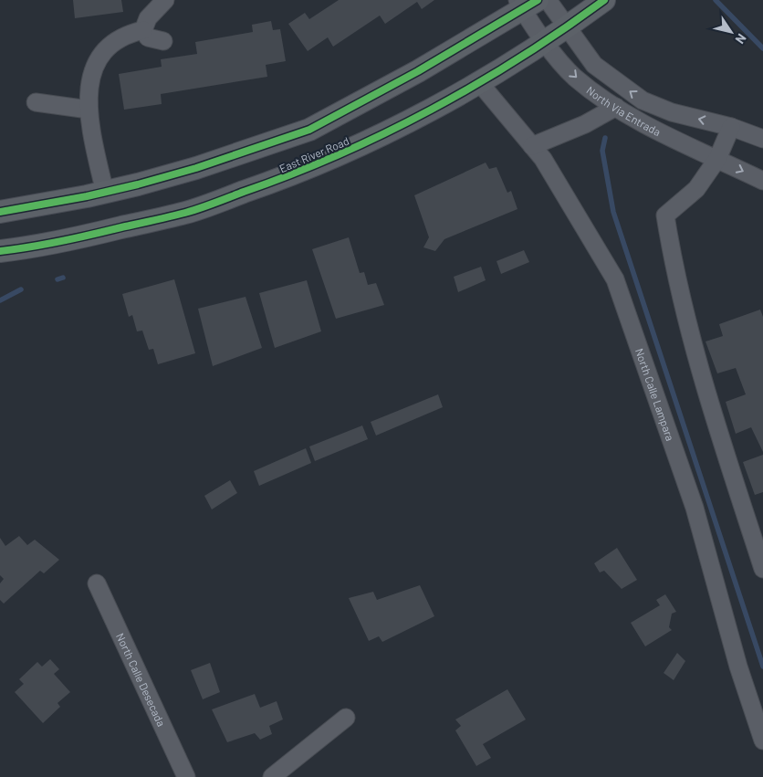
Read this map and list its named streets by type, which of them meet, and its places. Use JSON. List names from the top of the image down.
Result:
{
  "streets": {
    "main road": ["East River Road"],
    "street": ["North Via Entrada", "North Calle Lampara", "North Calle Desecada"]
  },
  "crossings": [
    ["North Via Entrada", "East River Road"],
    ["East River Road", "North Calle Lampara"]
  ],
  "north": "bottom right"
}
